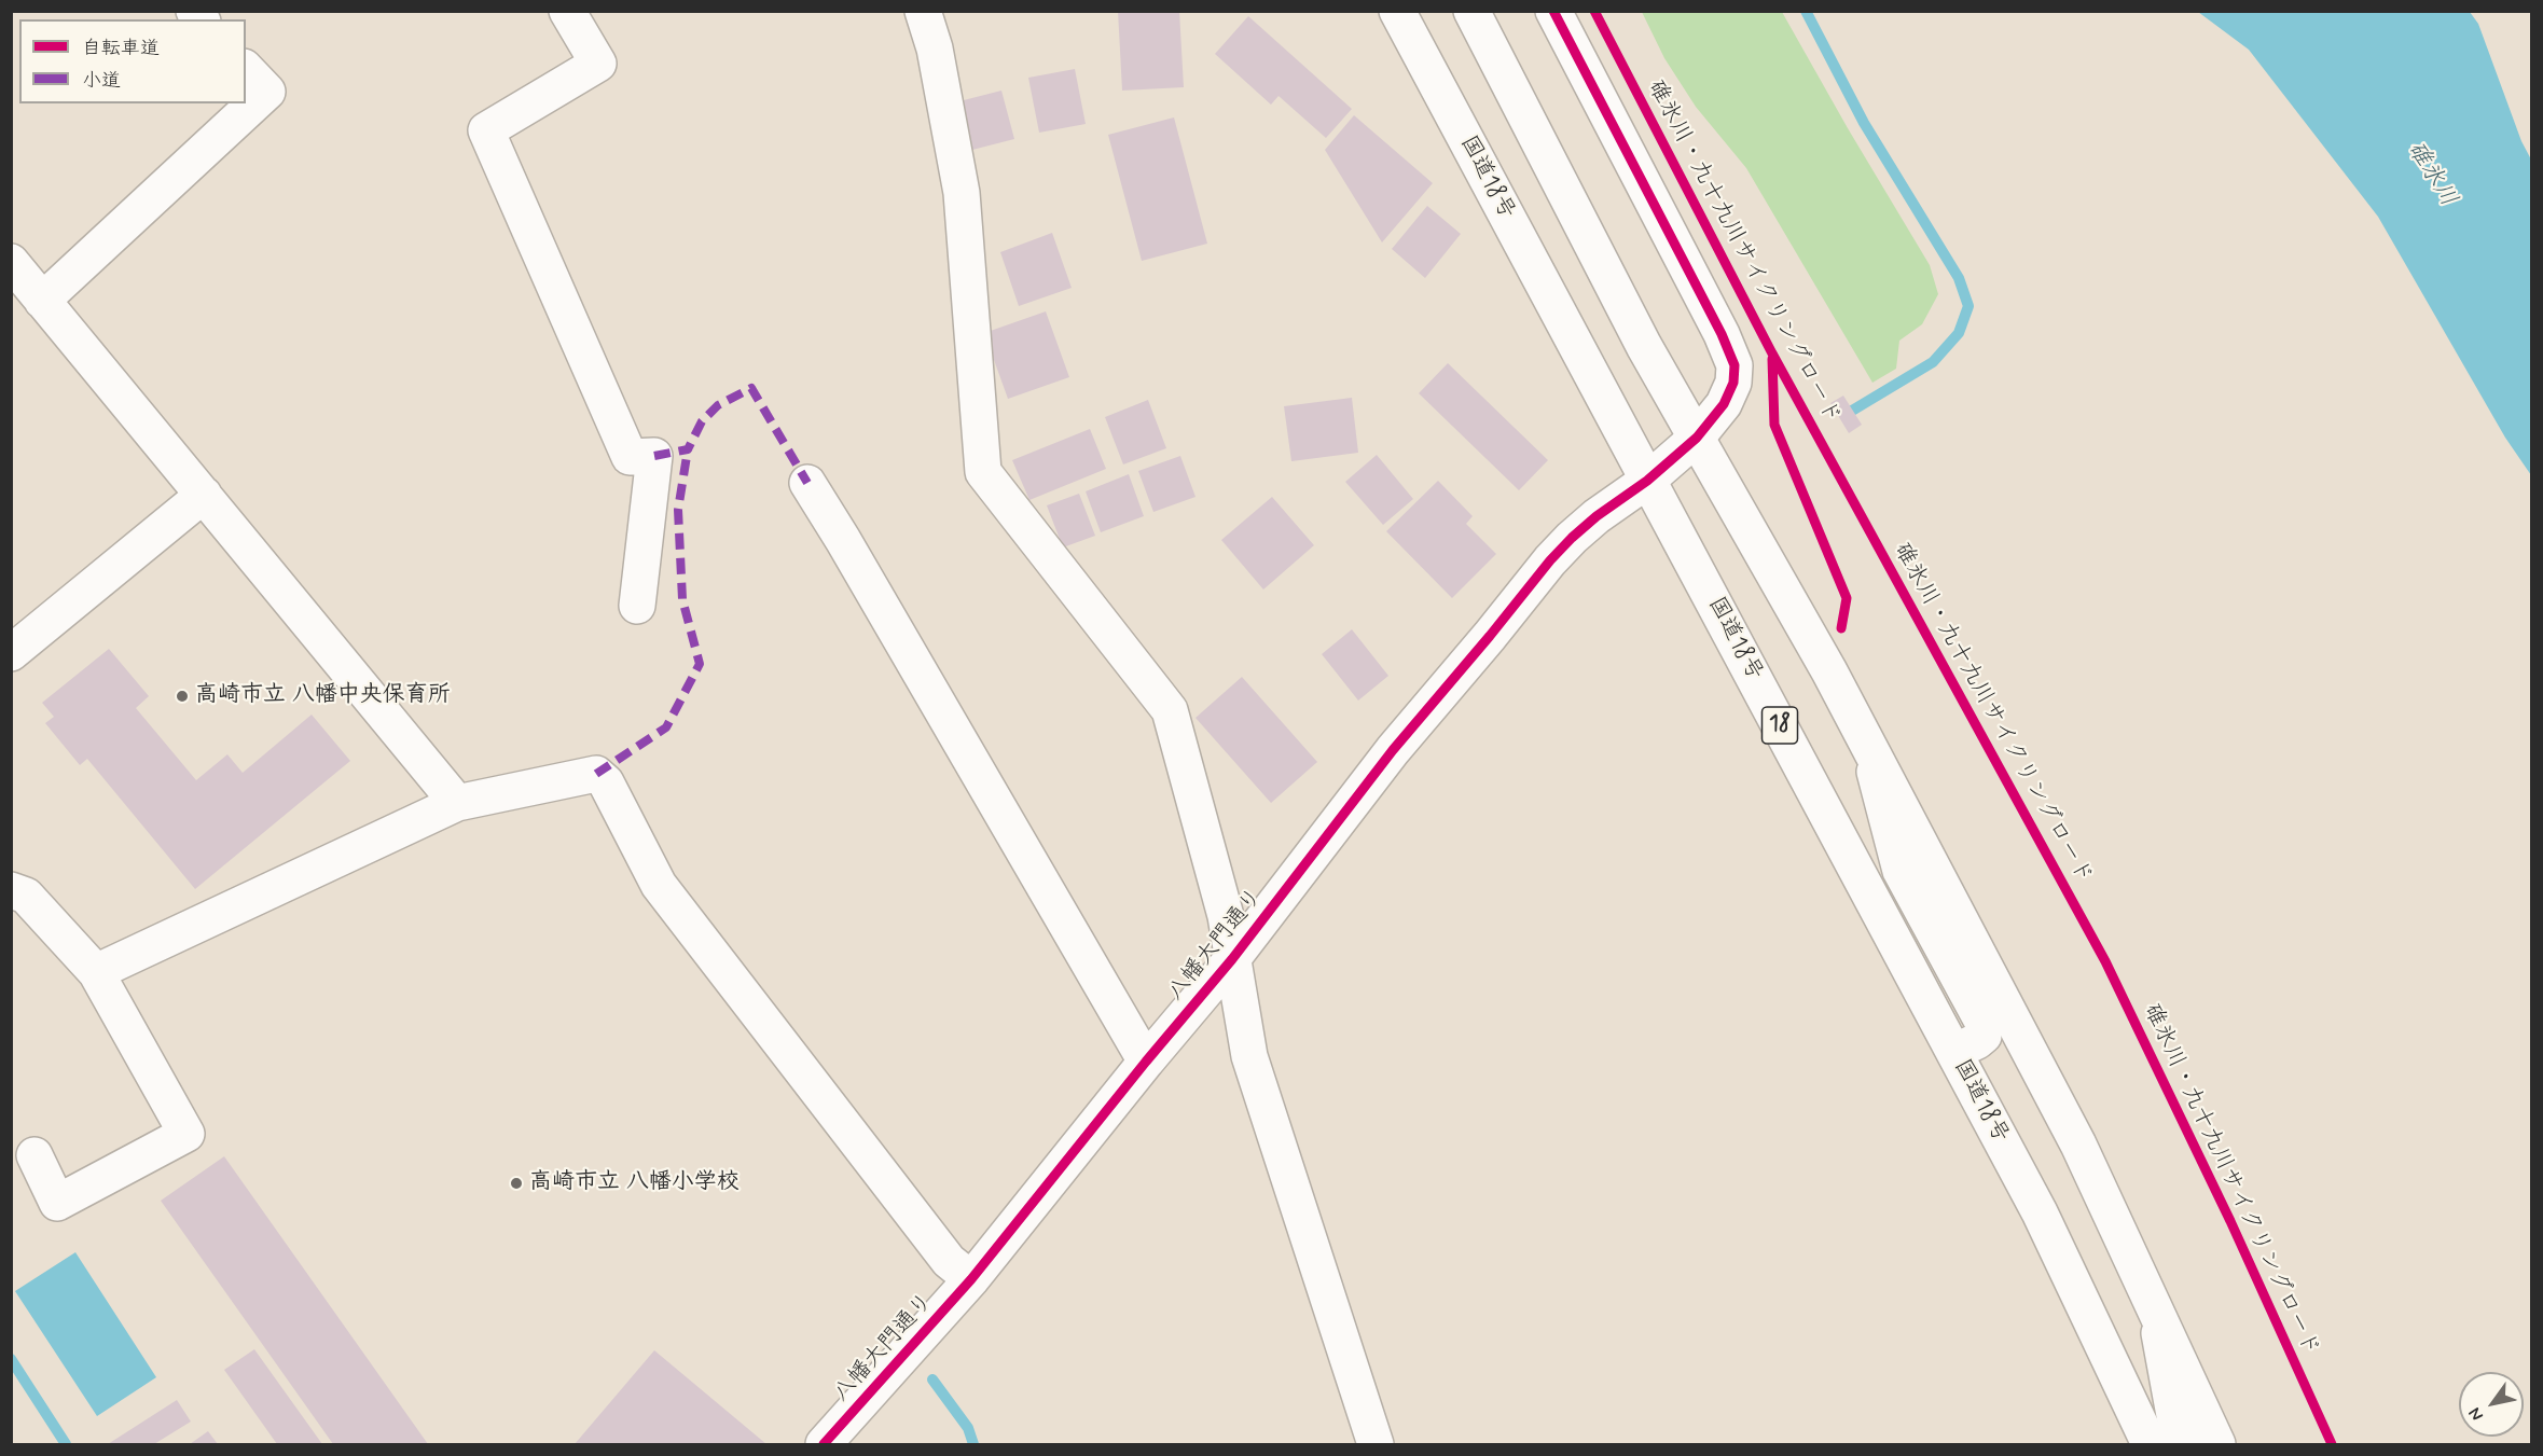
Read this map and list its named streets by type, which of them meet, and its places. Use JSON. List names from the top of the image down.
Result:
{
  "streets": {
    "main road": ["国道18号", "18", "八幡大門通り"],
    "cycle path": ["碓氷川・九十九川サイクリングロード"]
  },
  "crossings": [
    ["国道18号", "八幡大門通り"]
  ],
  "water": ["碓氷川"],
  "places": ["高崎市立 八幡中央保育所", "高崎市立 八幡小学校"],
  "legend": ["自転車道", "小道"],
  "north": "bottom left"
}
